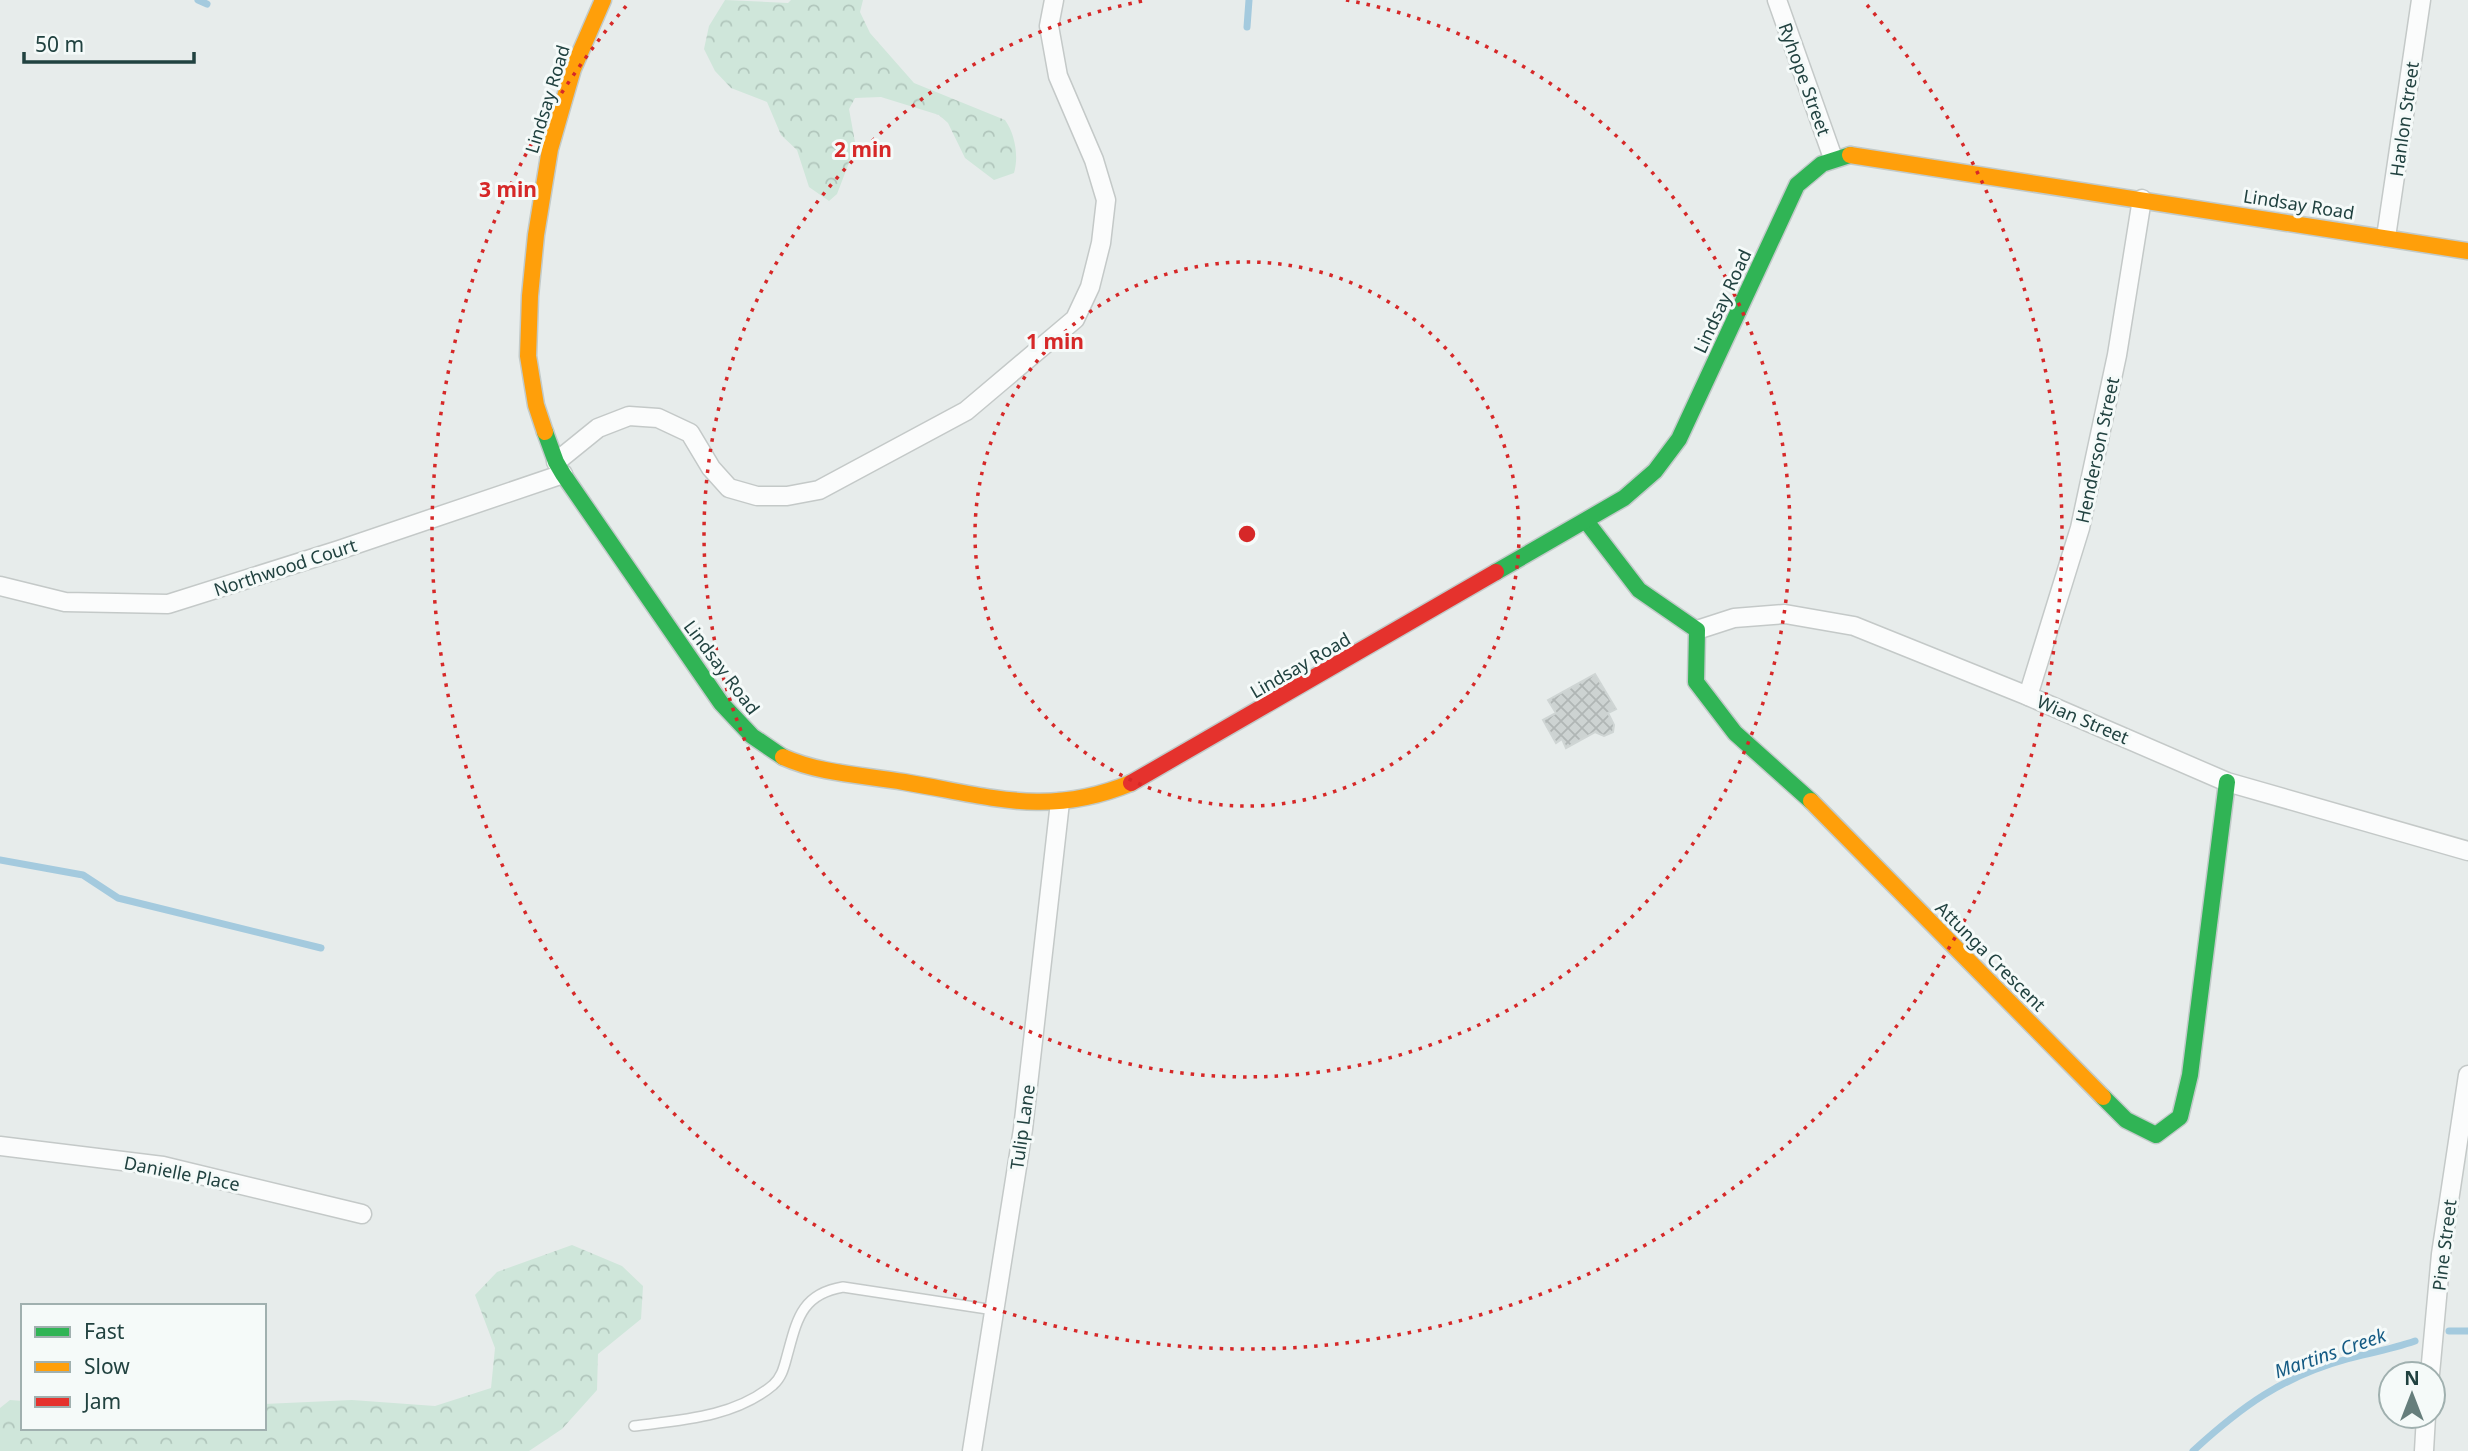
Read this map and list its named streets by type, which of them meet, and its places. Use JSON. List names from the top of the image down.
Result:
{
  "streets": {
    "street": [
      "Ryhope Street",
      "Lindsay Road",
      "Hanlon Street",
      "Henderson Street",
      "Northwood Court",
      "Wian Street",
      "Attunga Crescent",
      "Tulip Lane",
      "Danielle Place",
      "Pine Street"
    ]
  },
  "crossings": [
    ["Ryhope Street", "Lindsay Road"],
    ["Lindsay Road", "Hanlon Street"],
    ["Lindsay Road", "Henderson Street"],
    ["Lindsay Road", "Northwood Court"],
    ["Lindsay Road", "Tulip Lane"],
    ["Henderson Street", "Wian Street"],
    ["Wian Street", "Attunga Crescent"]
  ],
  "water": ["Martins Creek"],
  "legend": ["Fast", "Slow", "Jam"],
  "scale_bar": "50 m",
  "north": "top",
  "rings": ["2 min", "3 min", "1 min"]
}
